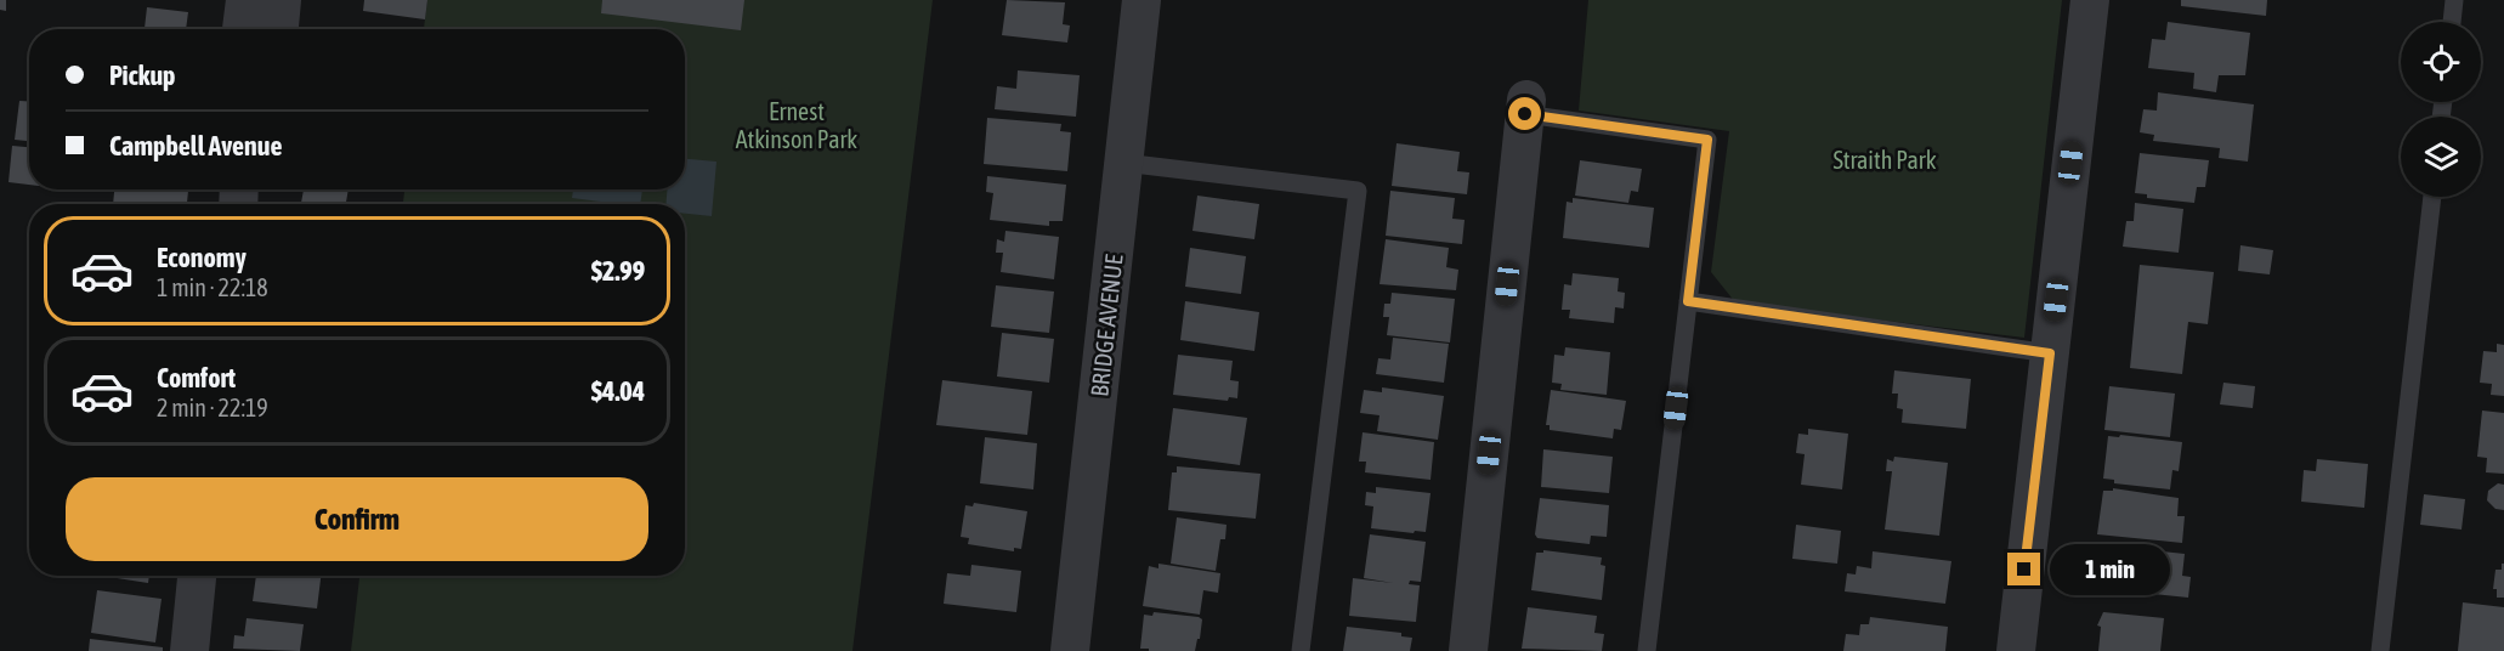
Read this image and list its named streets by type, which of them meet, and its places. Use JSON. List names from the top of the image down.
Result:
{
  "streets": {
    "street": ["BRIDGE AVENUE"]
  },
  "parks": ["Ernest Atkinson Park", "Straith Park"],
  "page": {
    "banner": ["Pickup", "Campbell Avenue"],
    "list": [
      {
        "name": "Economy",
        "note": "1 min · 22:18",
        "value": "$2.99"
      },
      {
        "name": "Comfort",
        "note": "2 min · 22:19",
        "value": "$4.04"
      }
    ],
    "buttons": "Confirm",
    "bubble": "1 min"
  }
}
